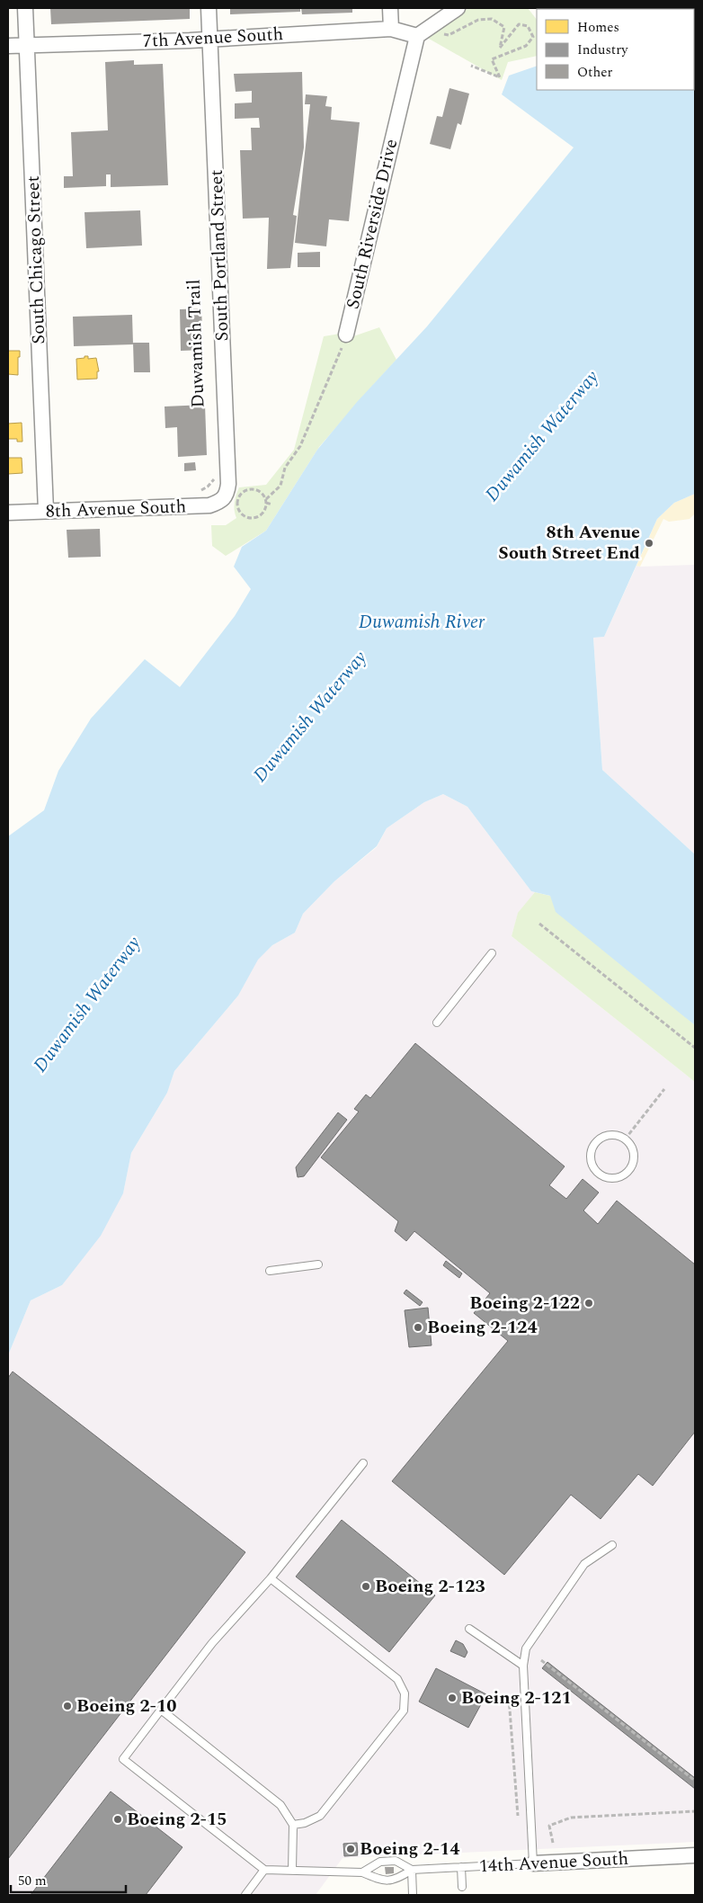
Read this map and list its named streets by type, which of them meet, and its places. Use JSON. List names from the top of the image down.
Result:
{
  "streets": {
    "street": [
      "7th Avenue South",
      "South Riverside Drive",
      "South Portland Street",
      "South Chicago Street",
      "8th Avenue South",
      "14th Avenue South"
    ]
  },
  "crossings": [
    ["7th Avenue South", "South Riverside Drive"],
    ["7th Avenue South", "South Portland Street"],
    ["7th Avenue South", "South Chicago Street"],
    ["South Portland Street", "8th Avenue South"],
    ["South Chicago Street", "8th Avenue South"]
  ],
  "water": ["Duwamish Waterway", "Duwamish River"],
  "places": [
    "8th Avenue South Street End",
    "Boeing 2-122",
    "Boeing 2-124",
    "Boeing 2-123",
    "Boeing 2-121",
    "Boeing 2-10",
    "Boeing 2-15",
    "Boeing 2-14"
  ],
  "legend": ["Homes", "Industry", "Other"],
  "scale_bar": "50 m"
}
